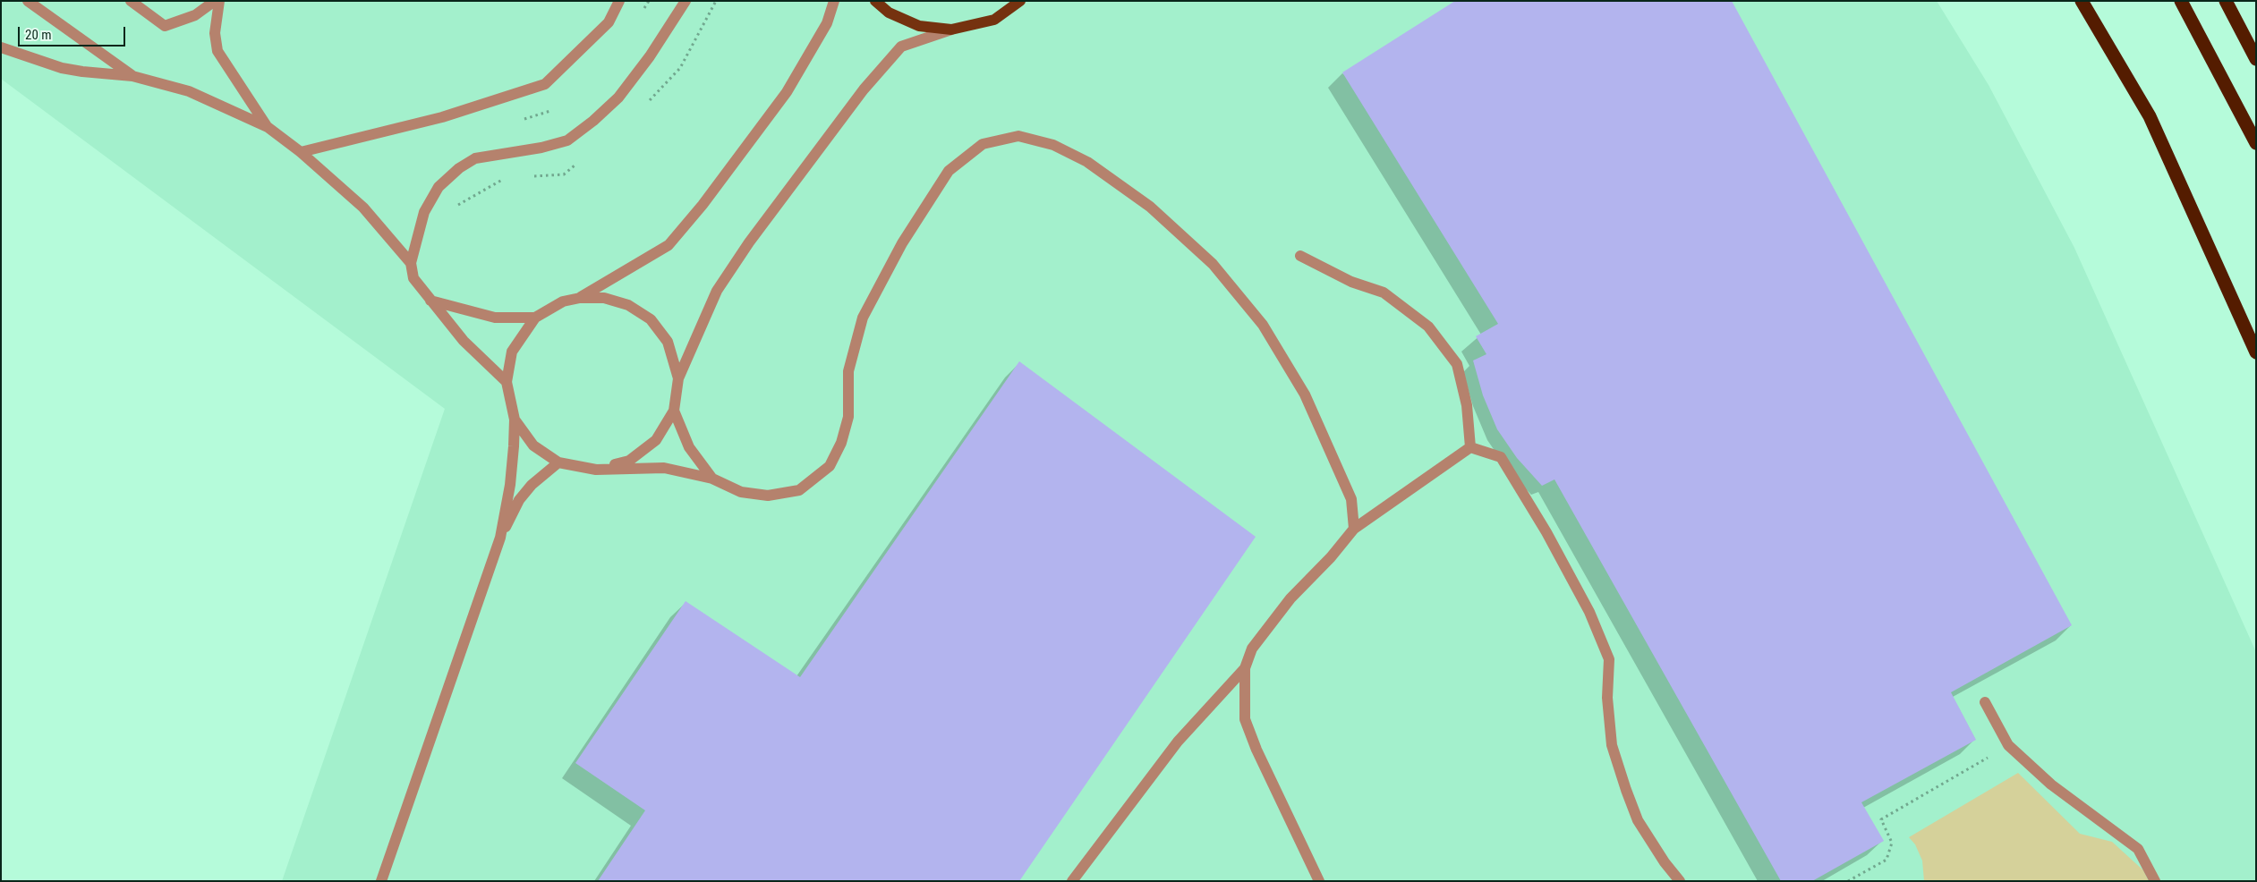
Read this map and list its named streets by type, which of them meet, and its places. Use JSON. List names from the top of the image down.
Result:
{
  "scale_bar": "20 m"
}
